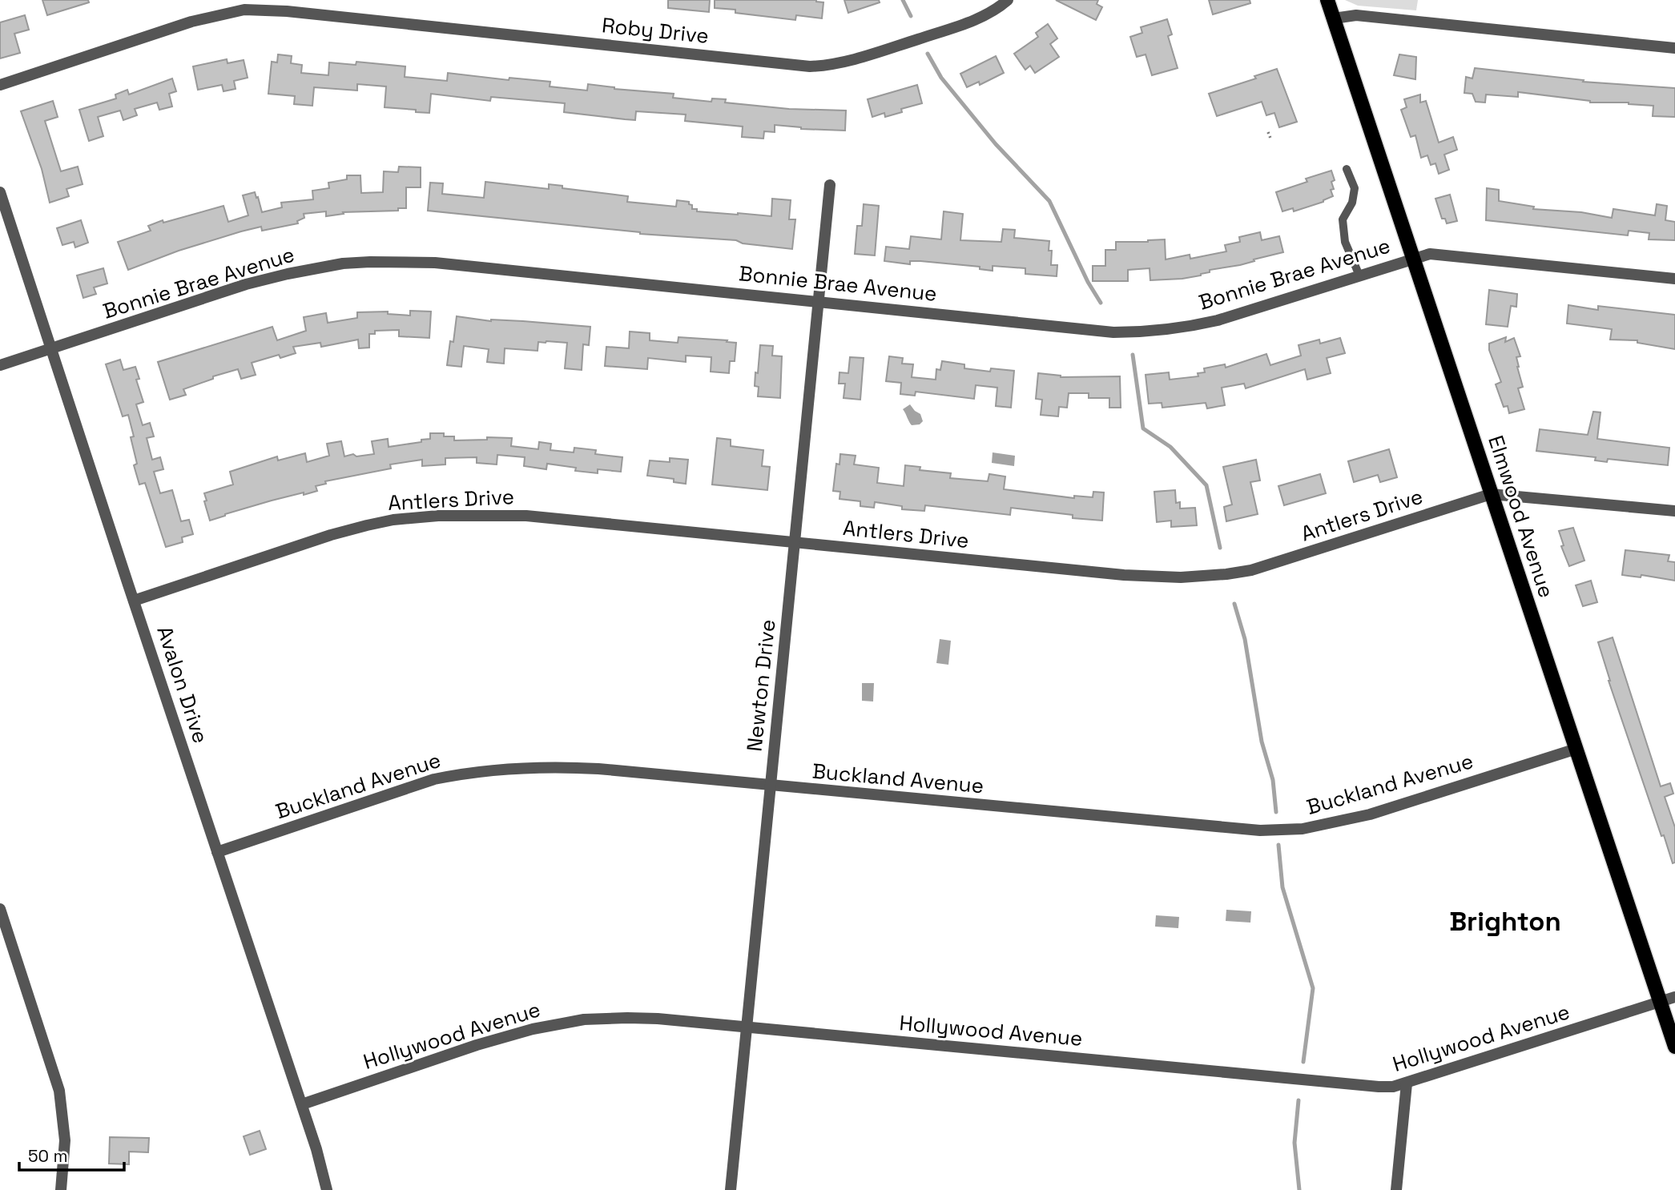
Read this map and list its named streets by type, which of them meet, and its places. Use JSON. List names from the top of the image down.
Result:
{
  "streets": {
    "main road": ["Elmwood Avenue"],
    "street": [
      "Roby Drive",
      "Bonnie Brae Avenue",
      "Antlers Drive",
      "Avalon Drive",
      "Newton Drive",
      "Buckland Avenue",
      "Hollywood Avenue"
    ]
  },
  "crossings": [
    ["Bonnie Brae Avenue", "Elmwood Avenue"],
    ["Bonnie Brae Avenue", "Avalon Drive"],
    ["Bonnie Brae Avenue", "Newton Drive"],
    ["Antlers Drive", "Elmwood Avenue"],
    ["Antlers Drive", "Avalon Drive"],
    ["Antlers Drive", "Newton Drive"],
    ["Elmwood Avenue", "Buckland Avenue"],
    ["Elmwood Avenue", "Hollywood Avenue"],
    ["Avalon Drive", "Buckland Avenue"],
    ["Avalon Drive", "Hollywood Avenue"],
    ["Newton Drive", "Buckland Avenue"],
    ["Newton Drive", "Hollywood Avenue"]
  ],
  "districts": ["Brighton"],
  "scale_bar": "50 m"
}
